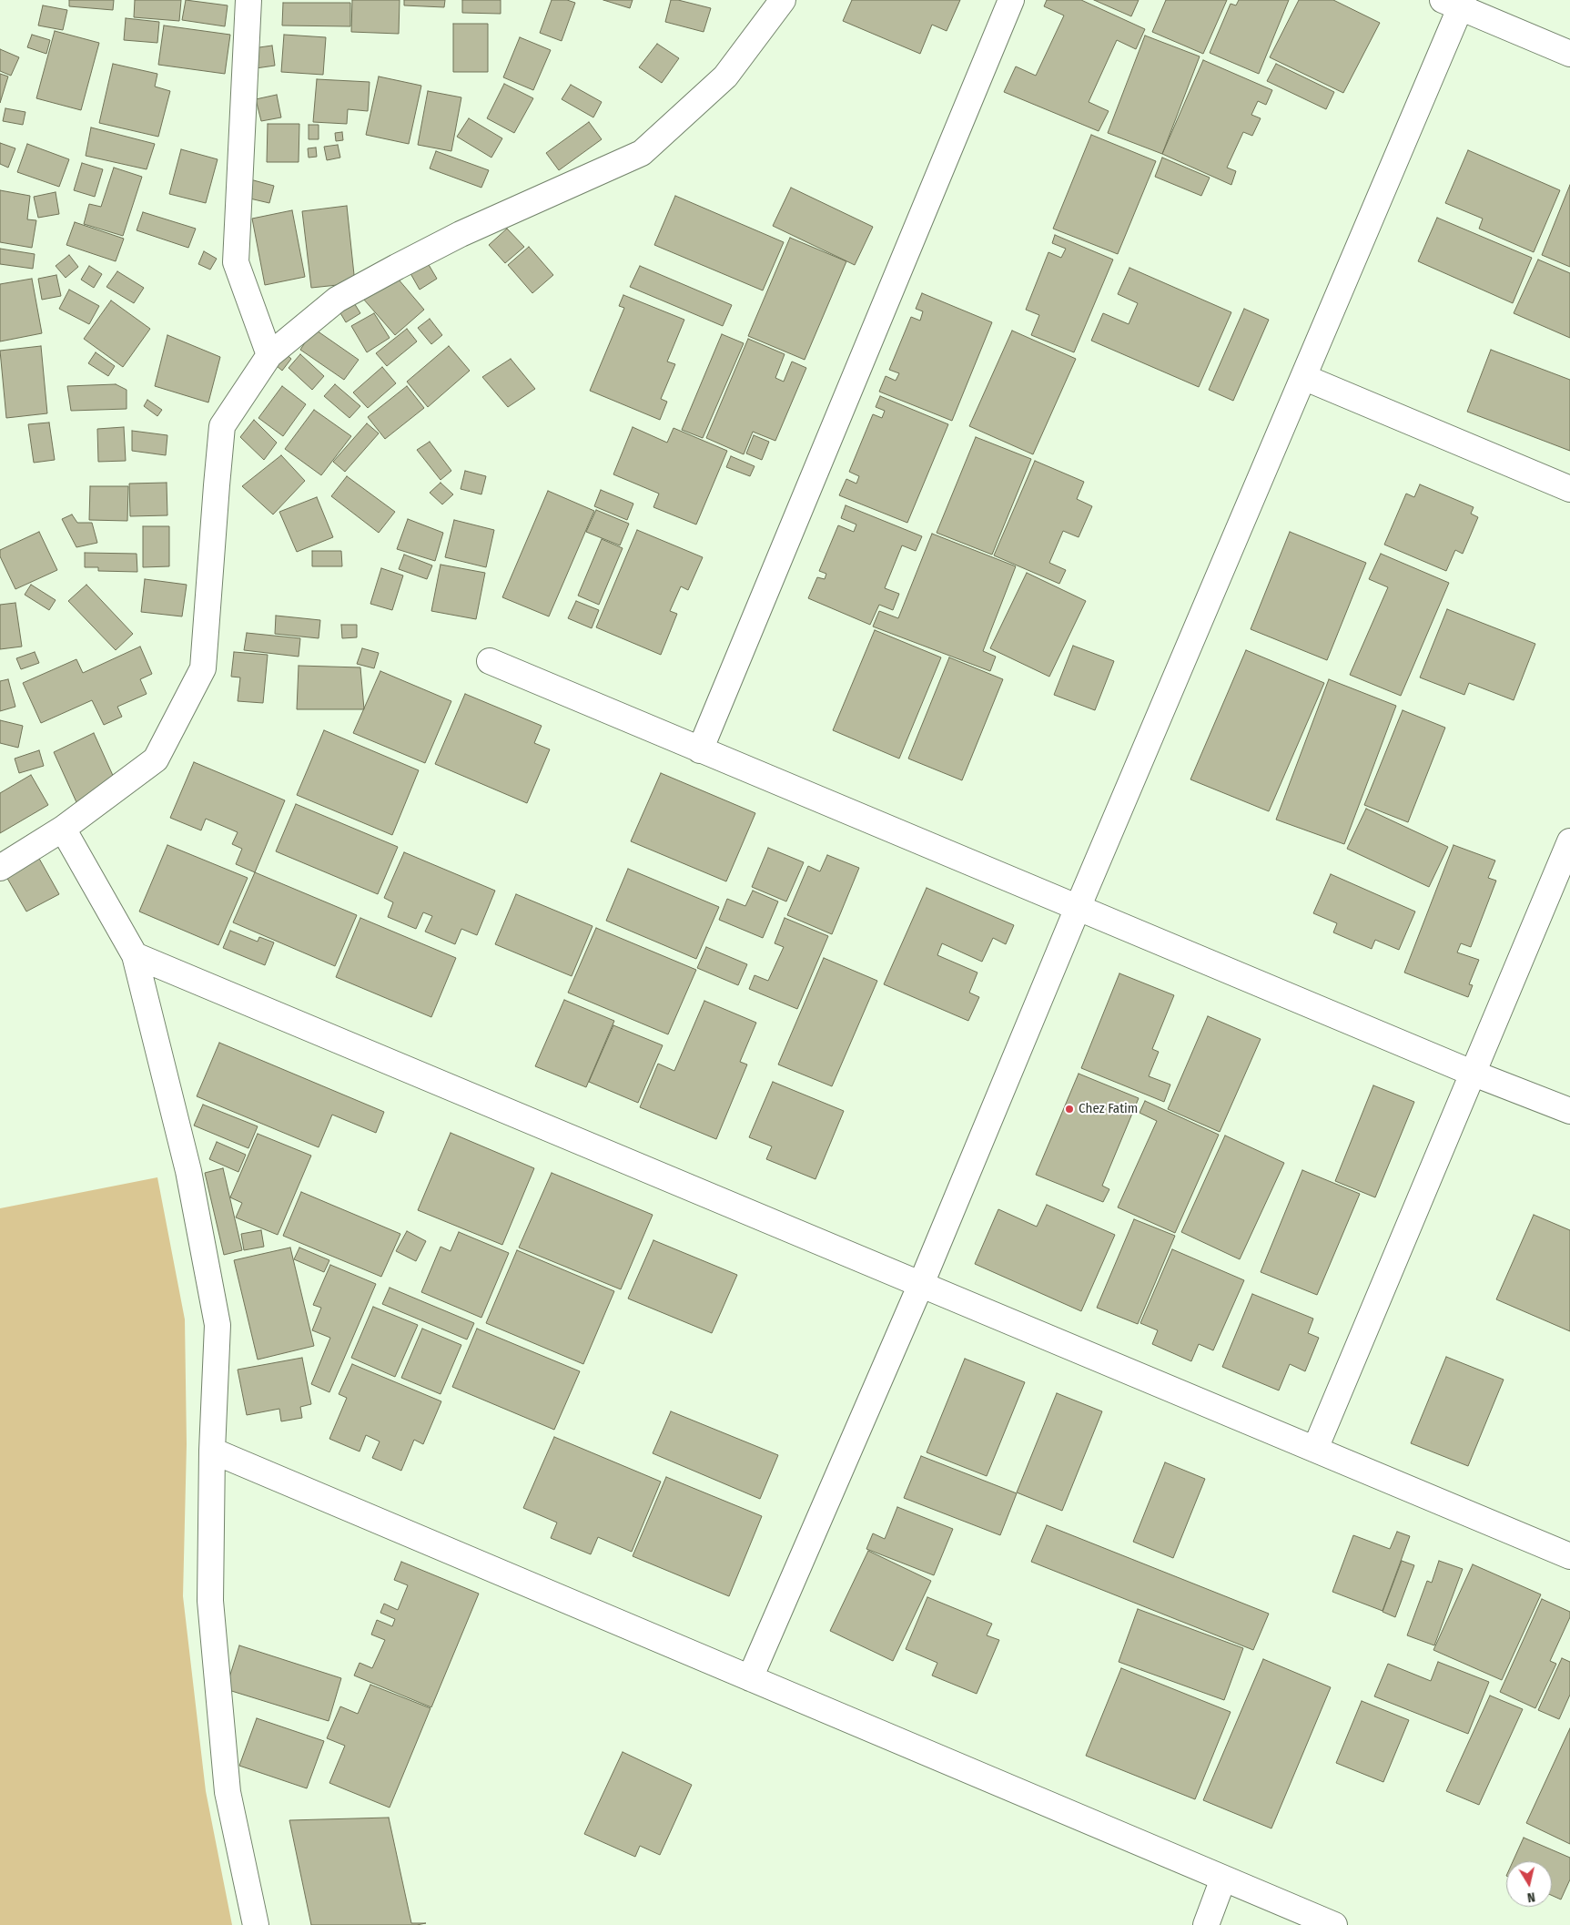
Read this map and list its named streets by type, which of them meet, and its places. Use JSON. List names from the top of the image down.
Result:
{
  "places": ["Chez Fatim"],
  "north": "bottom"
}
